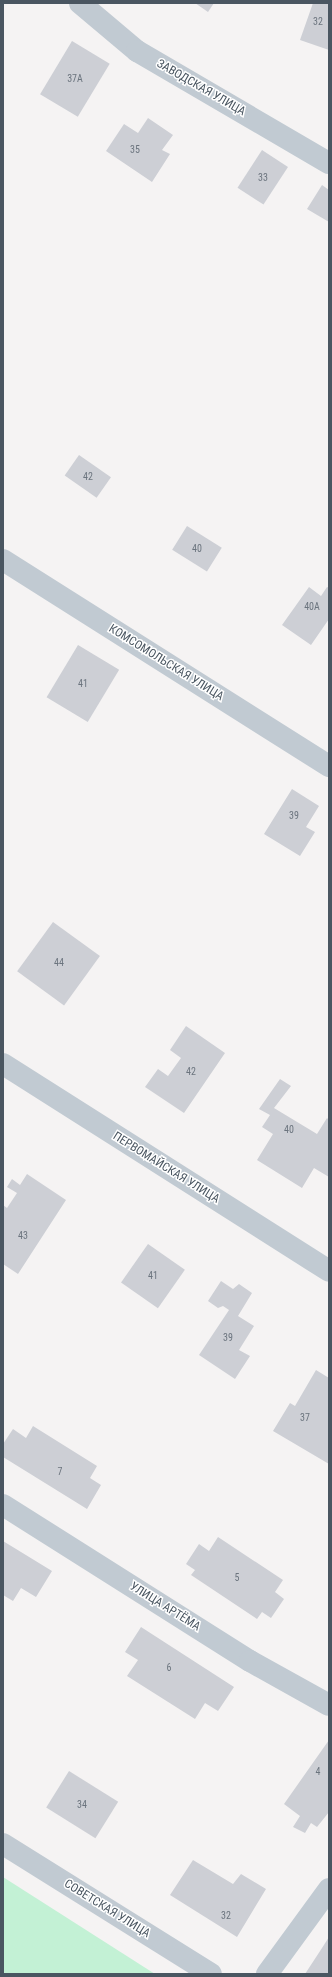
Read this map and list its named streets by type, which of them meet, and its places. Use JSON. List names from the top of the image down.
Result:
{
  "streets": {
    "street": [
      "ЗАВОДСКАЯ УЛИЦА",
      "КОМСОМОЛЬСКАЯ УЛИЦА",
      "ПЕРВОМАЙСКАЯ УЛИЦА",
      "УЛИЦА АРТЁМА",
      "СОВЕТСКАЯ УЛИЦА"
    ]
  },
  "house_numbers": [
    "32",
    "37А",
    "35",
    "33",
    "42",
    "40",
    "40А",
    "41",
    "39",
    "44",
    "42",
    "40",
    "43",
    "41",
    "39",
    "37",
    "7",
    "5",
    "6",
    "4",
    "34",
    "32"
  ]
}
